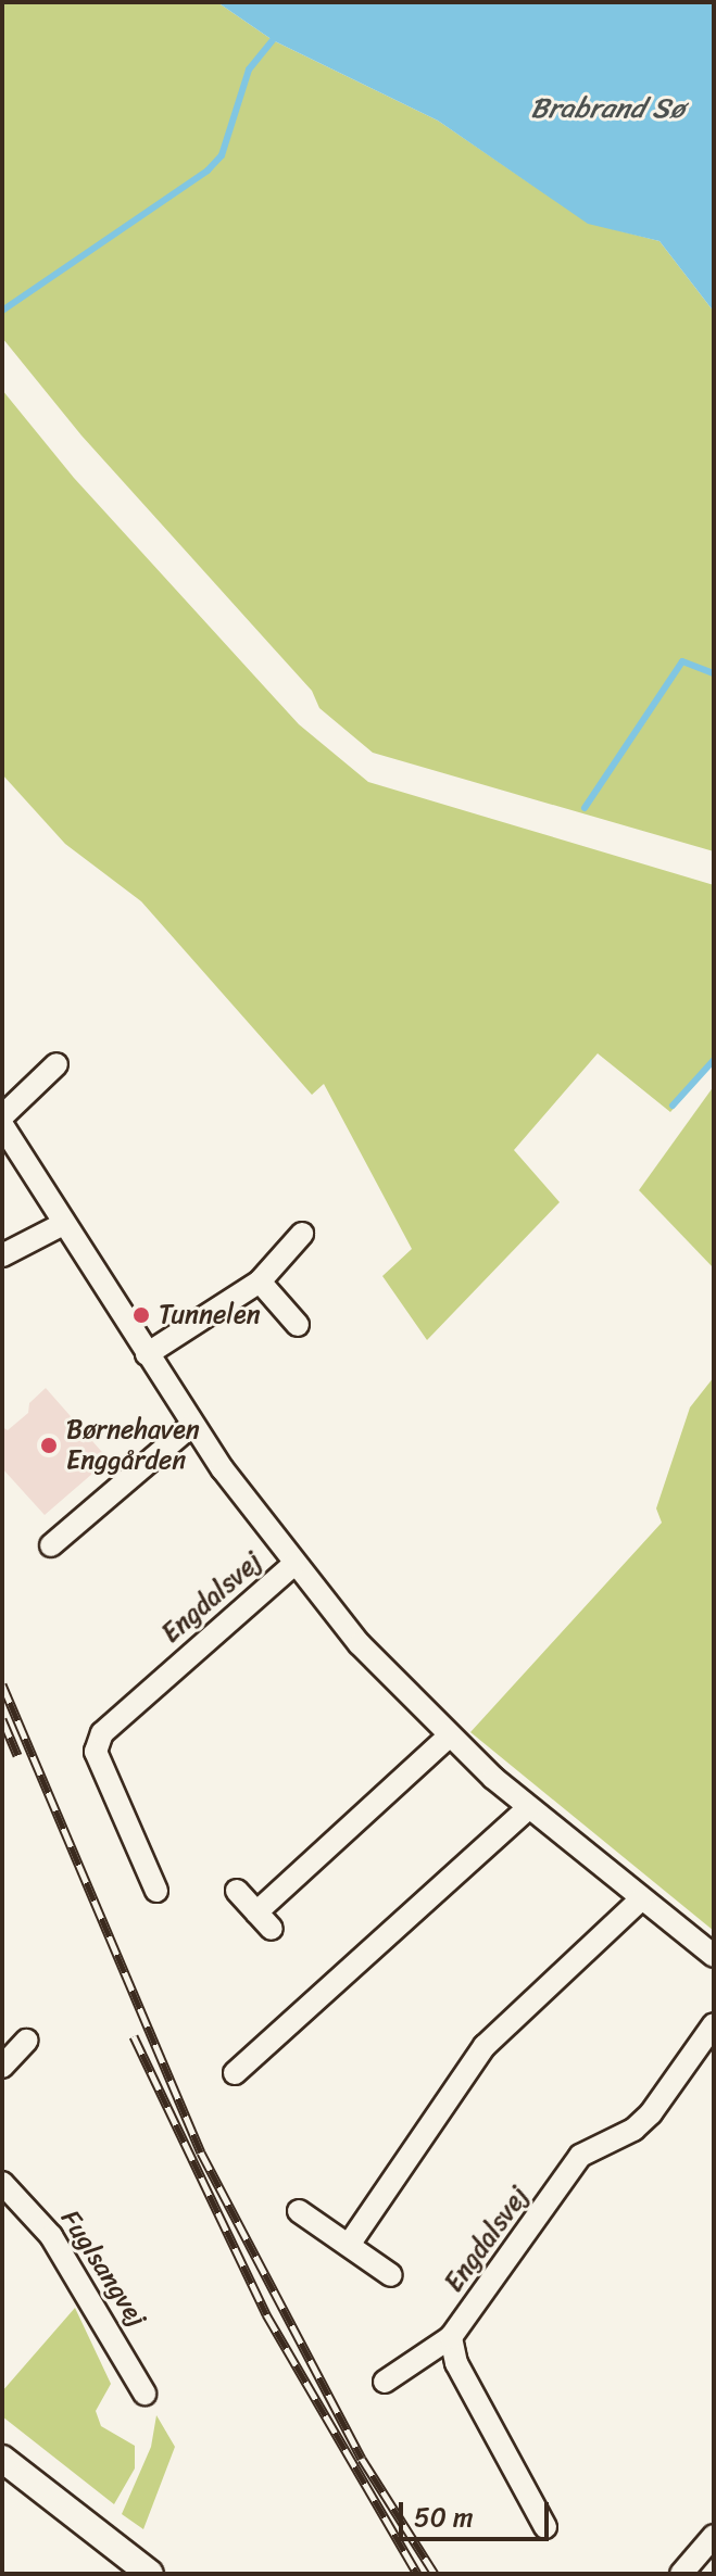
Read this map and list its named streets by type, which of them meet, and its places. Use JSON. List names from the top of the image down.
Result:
{
  "streets": {
    "street": ["Engdalsvej", "Fuglsangvej"]
  },
  "water": ["Brabrand Sø"],
  "places": ["Tunnelen", "Børnehaven Enggården"],
  "scale_bar": "50 m"
}
